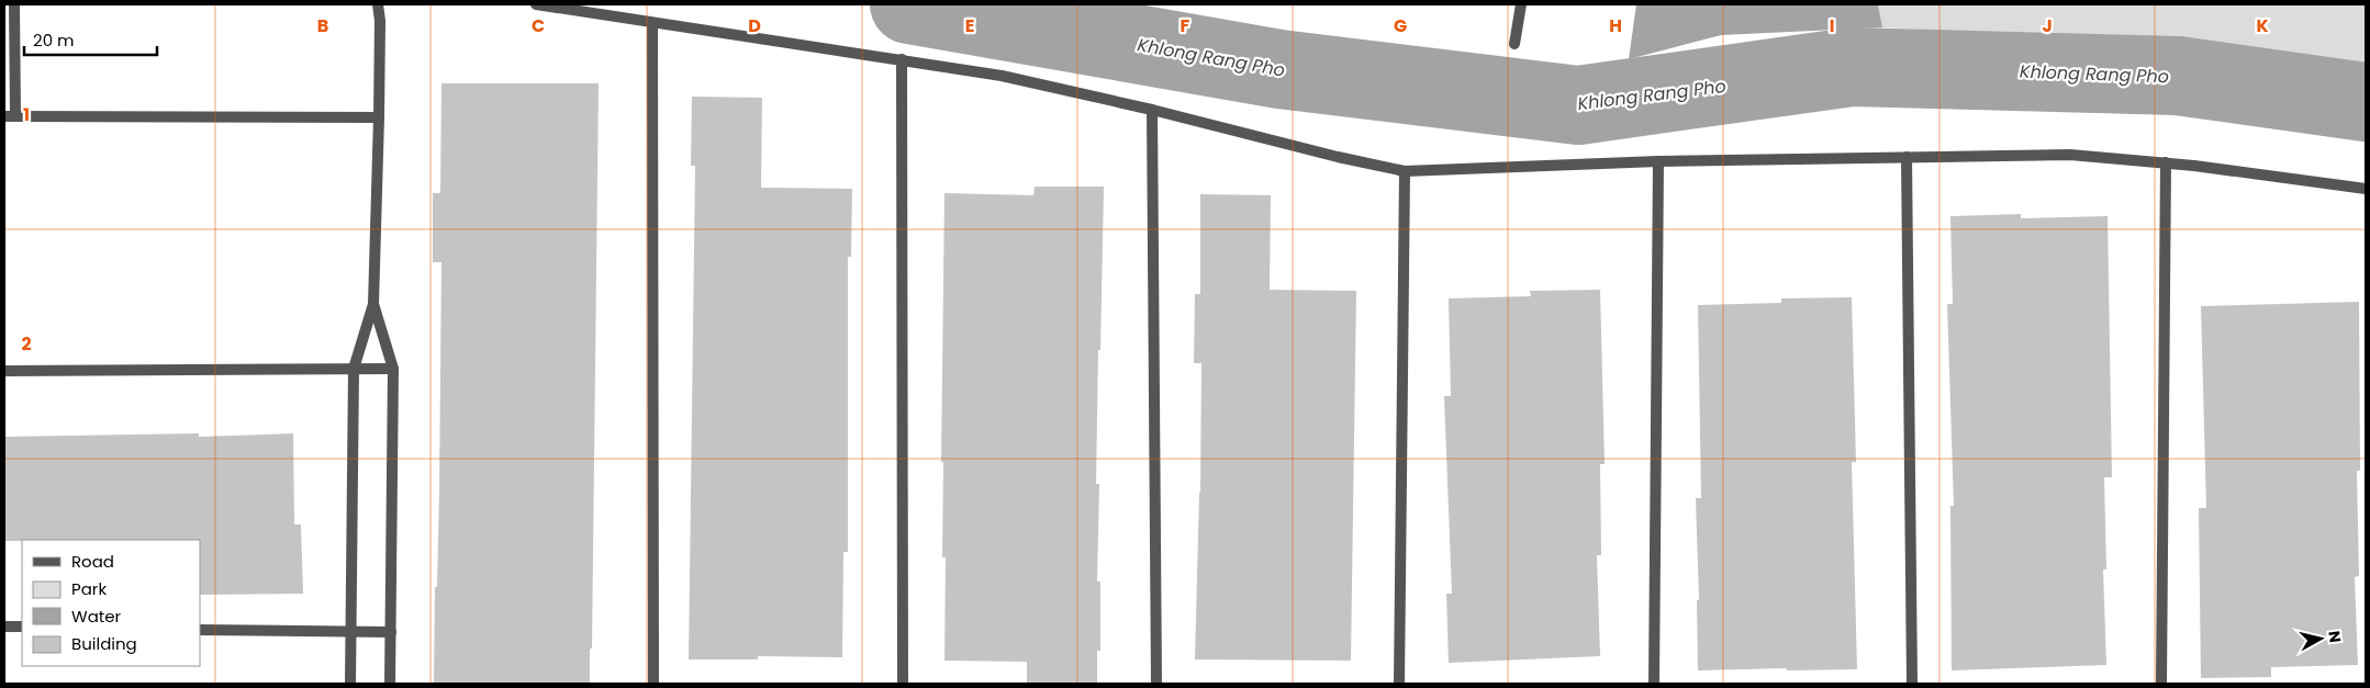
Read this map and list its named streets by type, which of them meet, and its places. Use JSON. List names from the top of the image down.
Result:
{
  "water": ["Khlong Rang Pho"],
  "legend": [
    "Road",
    "Park",
    "Water",
    "Building"
  ],
  "scale_bar": "20 m",
  "north": "right",
  "grid": {
    "columns": [
      "B",
      "C",
      "D",
      "E",
      "F",
      "G",
      "H",
      "I",
      "J",
      "K"
    ],
    "rows": ["1", "2"]
  }
}
